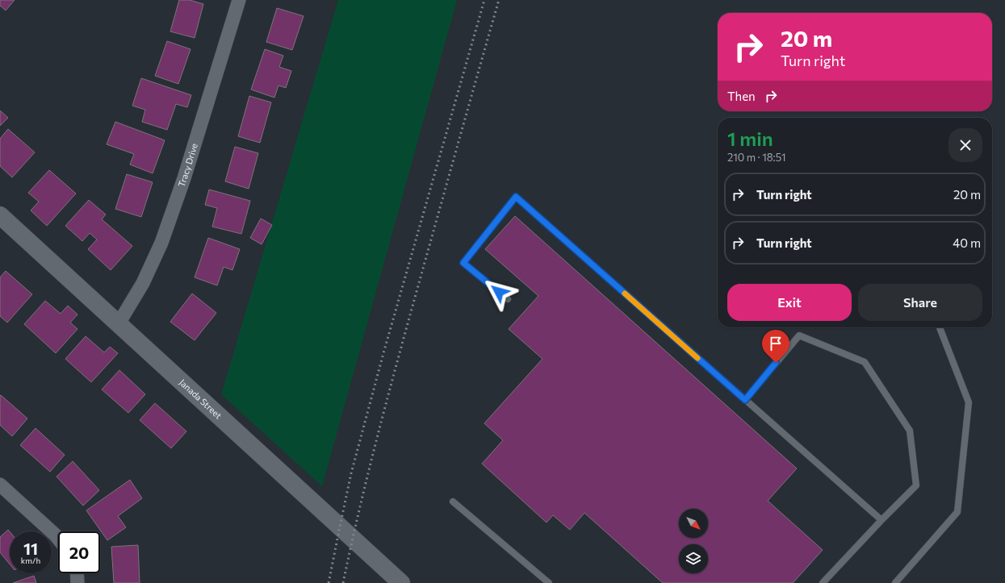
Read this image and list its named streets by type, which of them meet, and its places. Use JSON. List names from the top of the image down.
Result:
{
  "streets": {
    "street": ["Tracy Drive", "Janada Street"]
  },
  "crossings": [
    ["Tracy Drive", "Janada Street"]
  ],
  "north": "bottom right",
  "page": {
    "turn": ["20 m", "Turn right"],
    "then": "Then",
    "heading": ["1 min", "210 m · 18:51"],
    "list": [
      {
        "name": "Turn right",
        "value": "20 m"
      },
      {
        "name": "Turn right",
        "value": "40 m"
      }
    ],
    "buttons": ["Exit", "Share"],
    "speed": "11 km/h",
    "limit": "20"
  }
}
